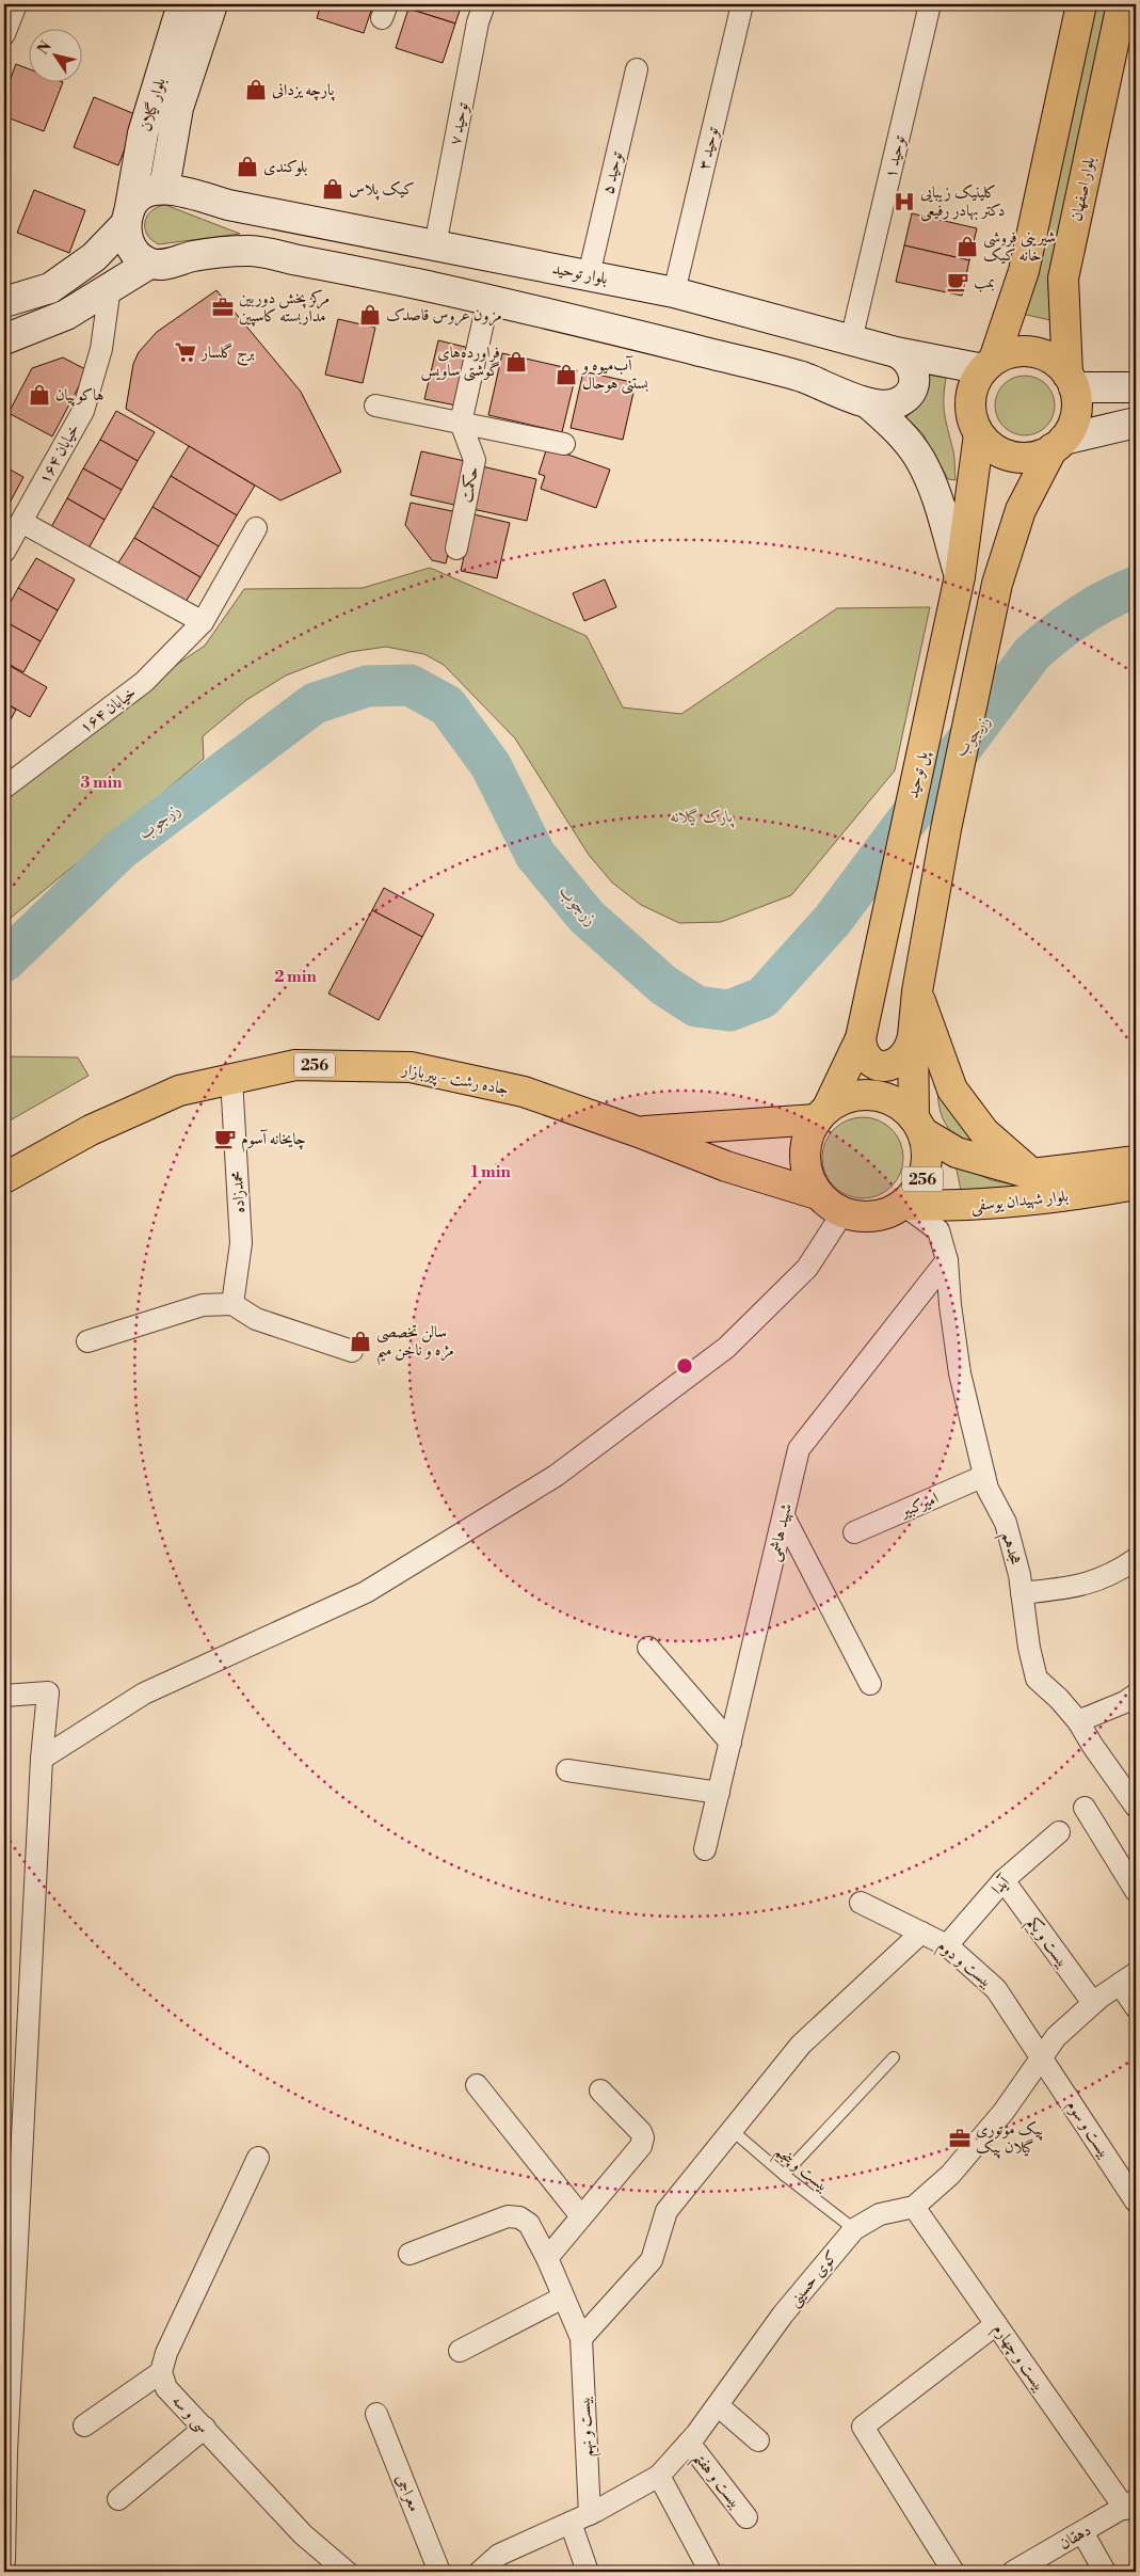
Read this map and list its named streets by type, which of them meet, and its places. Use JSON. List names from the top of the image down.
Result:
{
  "streets": {
    "main road": [
      "بلوار گیلان",
      "بلوار اصفهان",
      "بلوار توحید",
      "پل توحید",
      "256",
      "جاده رشت - پیربازار",
      "بلوار شهیدان یوسفی"
    ],
    "street": [
      "توحید ۷",
      "توحید ۳",
      "توحید ۱",
      "توحید ۵",
      "۱۶۴ خیابان",
      "حکمت",
      "خیابان ۱۶۴",
      "محمدزاده",
      "امیرکبیر",
      "شهید هاشمی",
      "هجدهم",
      "آیدا",
      "بیست و یکم",
      "بیست و دوم",
      "بیست و سوم",
      "کوی حسینی",
      "بیست و چهارم",
      "سی و سه",
      "بیست و نهم",
      "بیست و هفتم",
      "معراجی",
      "دهقان"
    ],
    "lane": ["بیست و پنجم"]
  },
  "crossings": [
    ["بلوار گیلان", "بلوار توحید"],
    ["توحید ۷", "بلوار توحید"],
    ["توحید ۳", "بلوار توحید"],
    ["توحید ۱", "بلوار توحید"],
    ["توحید ۵", "بلوار توحید"],
    ["بلوار اصفهان", "بلوار توحید"],
    ["بلوار اصفهان", "پل توحید"],
    ["بلوار توحید", "پل توحید"],
    ["پل توحید", "256"],
    ["پل توحید", "جاده رشت - پیربازار"],
    ["پل توحید", "بلوار شهیدان یوسفی"],
    ["پل توحید", "هجدهم"],
    ["256", "جاده رشت - پیربازار"],
    ["256", "بلوار شهیدان یوسفی"],
    ["256", "هجدهم"],
    ["جاده رشت - پیربازار", "محمدزاده"],
    ["جاده رشت - پیربازار", "بلوار شهیدان یوسفی"],
    ["جاده رشت - پیربازار", "هجدهم"],
    ["بلوار شهیدان یوسفی", "هجدهم"],
    ["امیرکبیر", "هجدهم"],
    ["شهید هاشمی", "هجدهم"],
    ["آیدا", "بیست و یکم"],
    ["آیدا", "بیست و دوم"],
    ["بیست و یکم", "کوی حسینی"],
    ["بیست و دوم", "بیست و سوم"],
    ["بیست و دوم", "کوی حسینی"],
    ["بیست و سوم", "کوی حسینی"],
    ["بیست و پنجم", "کوی حسینی"],
    ["کوی حسینی", "بیست و چهارم"],
    ["کوی حسینی", "بیست و نهم"],
    ["کوی حسینی", "بیست و هفتم"],
    ["بیست و چهارم", "دهقان"]
  ],
  "water": ["زرجوب"],
  "parks": ["پارک گیلانه"],
  "places": {
    "shop": [
      "پارچه یزدانی",
      "بلوکندی",
      "کیک پلاس",
      "شیرینی فروشی خانه کیک",
      "مزون عروس قاصدک",
      "فراورده‌های گوشتی ساویس",
      "آب‌میوه و بستنی هوحال",
      "هاکوپیان",
      "سالن تخصصی مژه و ناخن میم"
    ],
    "hospital": ["کلینیک زیبایی دکتر بهادر رفیعی"],
    "cafe": ["بمب", "چایخانه آسوم"],
    "office": ["مرکز پخش دوربین مداربسته کاسپین", "پیک موتوری گیلان پیک"],
    "supermarket": ["برج گلسار"]
  },
  "north": "top left",
  "rings": ["3 min", "2 min", "1 min"]
}
